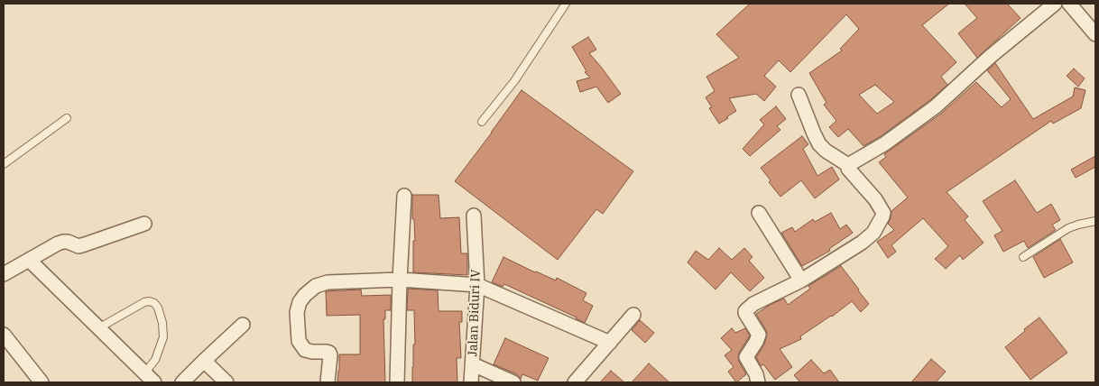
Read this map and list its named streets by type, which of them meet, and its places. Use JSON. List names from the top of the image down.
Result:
{
  "streets": {
    "street": ["Jalan Biduri IV"]
  }
}
